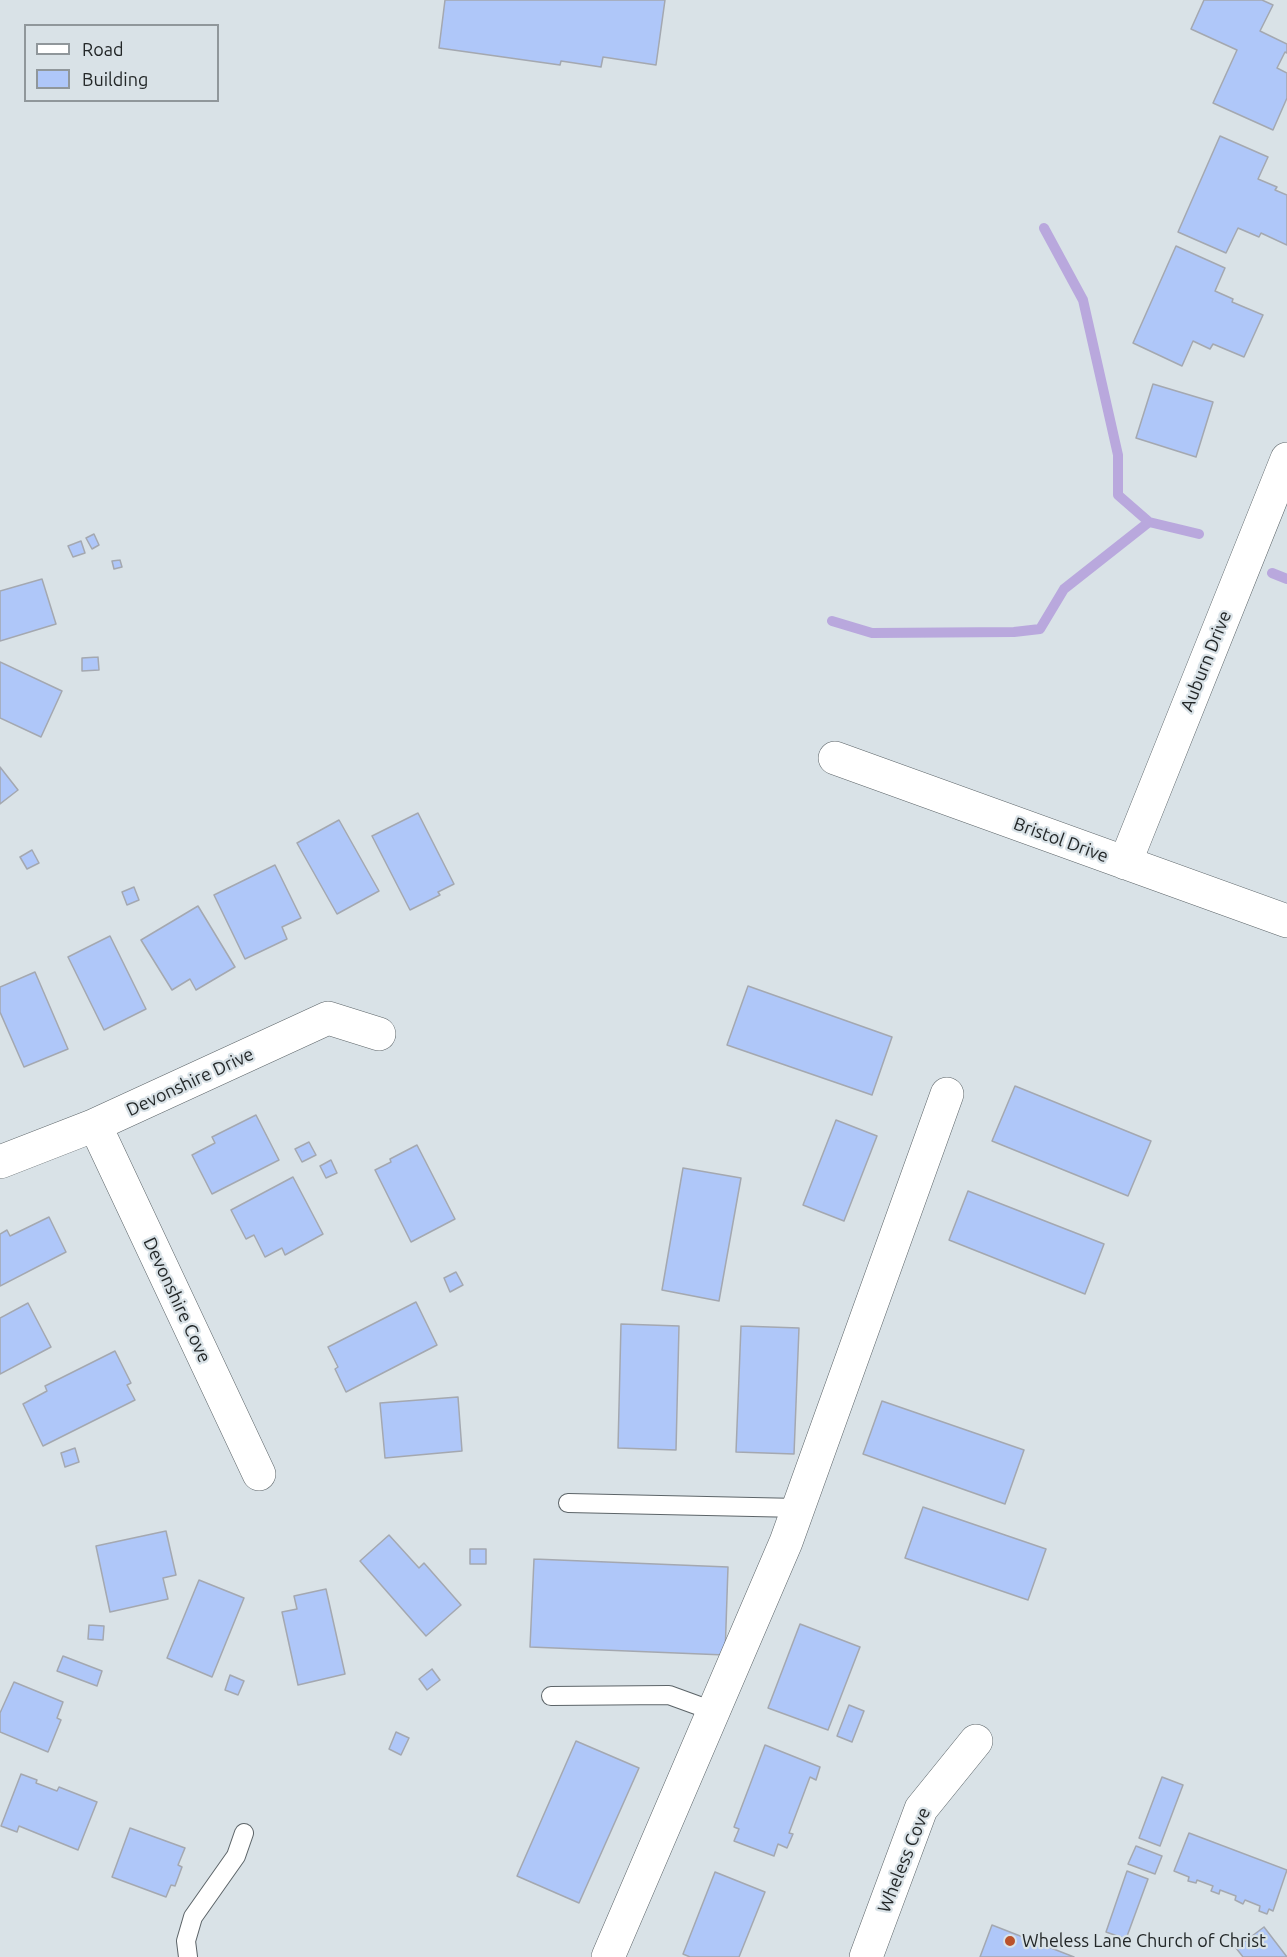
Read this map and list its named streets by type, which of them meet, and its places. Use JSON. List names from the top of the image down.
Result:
{
  "streets": {
    "street": [
      "Auburn Drive",
      "Bristol Drive",
      "Devonshire Drive",
      "Devonshire Cove",
      "Wheless Cove"
    ]
  },
  "crossings": [
    ["Auburn Drive", "Bristol Drive"],
    ["Devonshire Drive", "Devonshire Cove"]
  ],
  "places": ["Wheless Lane Church of Christ"],
  "legend": ["Road", "Building"]
}
